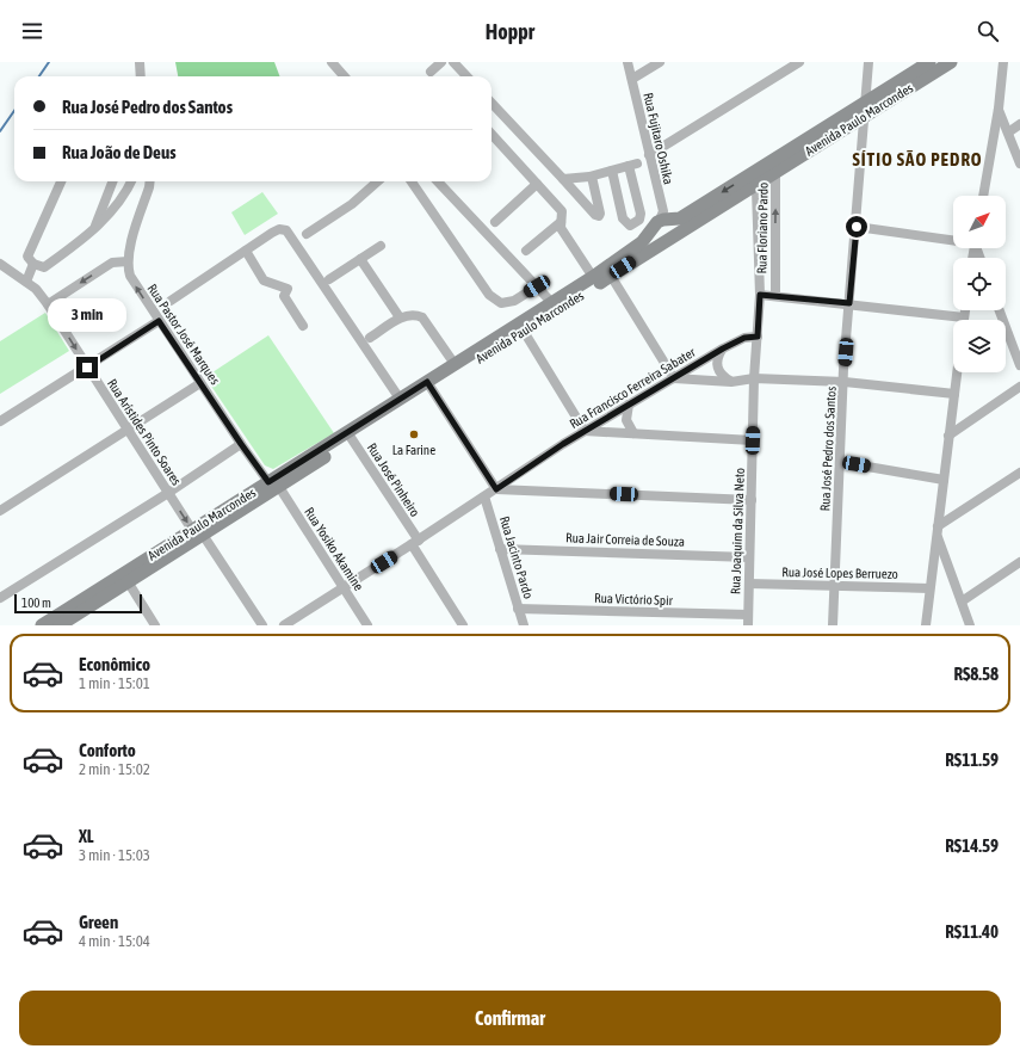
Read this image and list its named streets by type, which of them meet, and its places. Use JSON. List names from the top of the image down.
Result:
{
  "streets": {
    "street": [
      "Avenida Paulo Marcondes",
      "Rua Fujitaro Oshika",
      "Rua Floriano Pardo",
      "Rua Pastor José Marques",
      "Rua Francisco Ferreira Sabater",
      "Rua Arístides Pinto Soares",
      "Rua José Pedro dos Santos",
      "Rua José Pinheiro",
      "Rua Joaquim da Silva Neto",
      "Rua Jair Correia de Souza",
      "Rua Yosiko Akamine",
      "Rua Jacinto Pardo",
      "Rua José Lopes Berruezo",
      "Rua Victório Spir"
    ]
  },
  "crossings": [
    ["Avenida Paulo Marcondes", "Rua Fujitaro Oshika"],
    ["Avenida Paulo Marcondes", "Rua Floriano Pardo"],
    ["Avenida Paulo Marcondes", "Rua Pastor José Marques"],
    ["Avenida Paulo Marcondes", "Rua Arístides Pinto Soares"],
    ["Avenida Paulo Marcondes", "Rua José Pedro dos Santos"],
    ["Avenida Paulo Marcondes", "Rua José Pinheiro"],
    ["Avenida Paulo Marcondes", "Rua Yosiko Akamine"],
    ["Rua Floriano Pardo", "Rua Joaquim da Silva Neto"],
    ["Rua Pastor José Marques", "Rua Yosiko Akamine"],
    ["Rua Francisco Ferreira Sabater", "Rua José Pinheiro"],
    ["Rua Francisco Ferreira Sabater", "Rua Joaquim da Silva Neto"],
    ["Rua Francisco Ferreira Sabater", "Rua Yosiko Akamine"],
    ["Rua Francisco Ferreira Sabater", "Rua Jacinto Pardo"],
    ["Rua José Pedro dos Santos", "Rua José Lopes Berruezo"],
    ["Rua Joaquim da Silva Neto", "Rua Jair Correia de Souza"],
    ["Rua Joaquim da Silva Neto", "Rua José Lopes Berruezo"],
    ["Rua Joaquim da Silva Neto", "Rua Victório Spir"],
    ["Rua Jair Correia de Souza", "Rua Jacinto Pardo"],
    ["Rua Jacinto Pardo", "Rua Victório Spir"]
  ],
  "districts": ["SÍTIO SÃO PEDRO"],
  "places": ["La Farine"],
  "scale_bar": "100 m",
  "north": "top right",
  "page": {
    "header": "Hoppr",
    "banner": ["Rua José Pedro dos Santos", "Rua João de Deus"],
    "bubble": "3 min",
    "scale": "100 m",
    "list": [
      {
        "name": "Econômico",
        "note": "1 min · 15:01",
        "value": "R$8.58"
      },
      {
        "name": "Conforto",
        "note": "2 min · 15:02",
        "value": "R$11.59"
      },
      {
        "name": "XL",
        "note": "3 min · 15:03",
        "value": "R$14.59"
      },
      {
        "name": "Green",
        "note": "4 min · 15:04",
        "value": "R$11.40"
      }
    ],
    "buttons": "Confirmar"
  }
}
